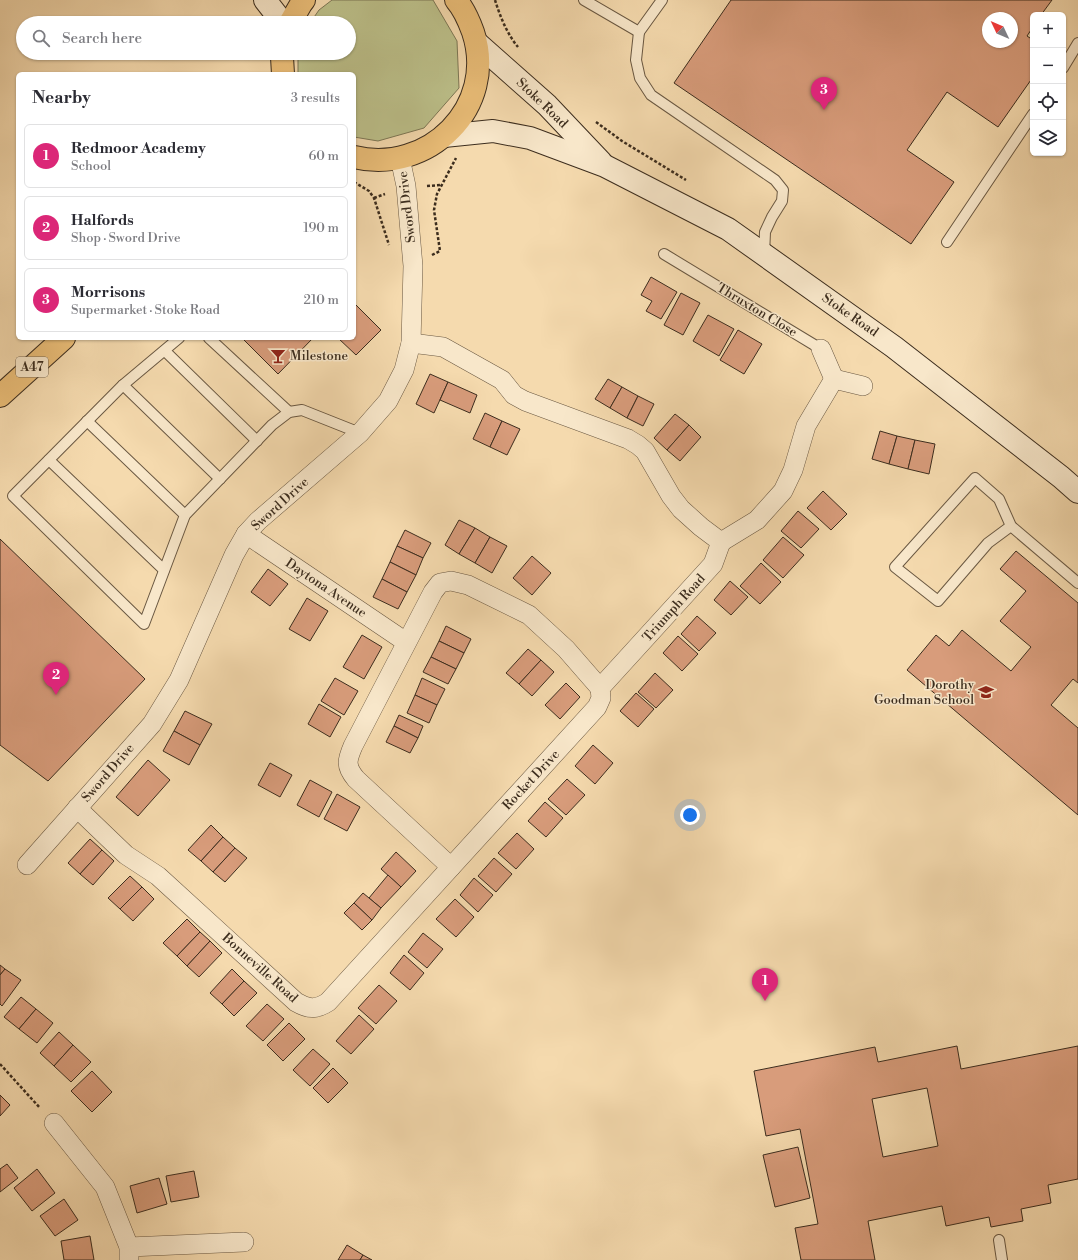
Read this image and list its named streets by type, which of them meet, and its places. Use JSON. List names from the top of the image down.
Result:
{
  "streets": {
    "main road": ["A47"],
    "street": [
      "Stoke Road",
      "Sword Drive",
      "Thruxton Close",
      "Daytona Avenue",
      "Triumph Road",
      "Rocket Drive",
      "Bonneville Road"
    ]
  },
  "crossings": [
    ["Sword Drive", "Daytona Avenue"],
    ["Sword Drive", "Bonneville Road"],
    ["Triumph Road", "Rocket Drive"],
    ["Rocket Drive", "Bonneville Road"]
  ],
  "places": {
    "bar": ["Milestone"],
    "school or university": ["Dorothy Goodman School"]
  },
  "north": "top left",
  "page": {
    "map_buttons": ["+", "−"],
    "search": "Search here",
    "heading": ["Nearby", "3 results"],
    "pins": ["3", "2", "1"],
    "list": [
      {
        "mark": "1",
        "name": "Redmoor Academy",
        "note": "School",
        "value": "60 m"
      },
      {
        "mark": "2",
        "name": "Halfords",
        "note": "Shop · Sword Drive",
        "value": "190 m"
      },
      {
        "mark": "3",
        "name": "Morrisons",
        "note": "Supermarket · Stoke Road",
        "value": "210 m"
      }
    ]
  }
}
